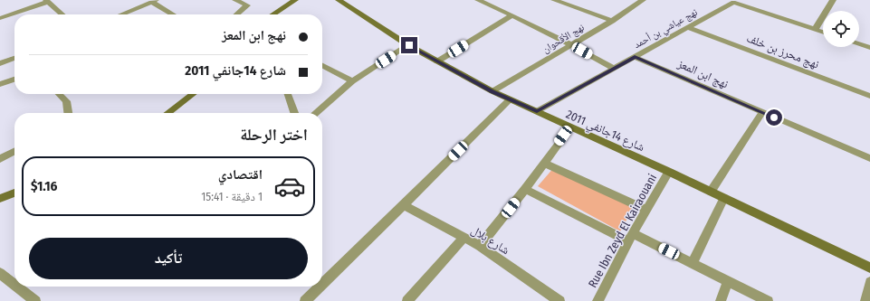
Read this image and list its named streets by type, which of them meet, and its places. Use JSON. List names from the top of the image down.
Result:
{
  "streets": {
    "street": [
      "نهج عياشي بن أحمد",
      "نهج الأقحوان",
      "نهج محرز بن خلف",
      "نهج ابن المعز",
      "شارع 14جانفي 2011",
      "Rue Ibn Zeyd El Kairaouani",
      "شارع بلال"
    ]
  },
  "crossings": [
    ["نهج عياشي بن أحمد", "نهج محرز بن خلف"],
    ["نهج عياشي بن أحمد", "نهج ابن المعز"],
    ["نهج عياشي بن أحمد", "شارع 14جانفي 2011"],
    ["نهج الأقحوان", "شارع 14جانفي 2011"],
    ["شارع 14جانفي 2011", "Rue Ibn Zeyd El Kairaouani"]
  ],
  "page": {
    "banner": ["نهج ابن المعز", "شارع 14جانفي 2011"],
    "heading": "اختر الرحلة",
    "list": [
      {
        "name": "اقتصادي",
        "note": "1 دقيقة · 15:41",
        "value": "$1.16"
      }
    ],
    "buttons": "تأكيد"
  }
}
